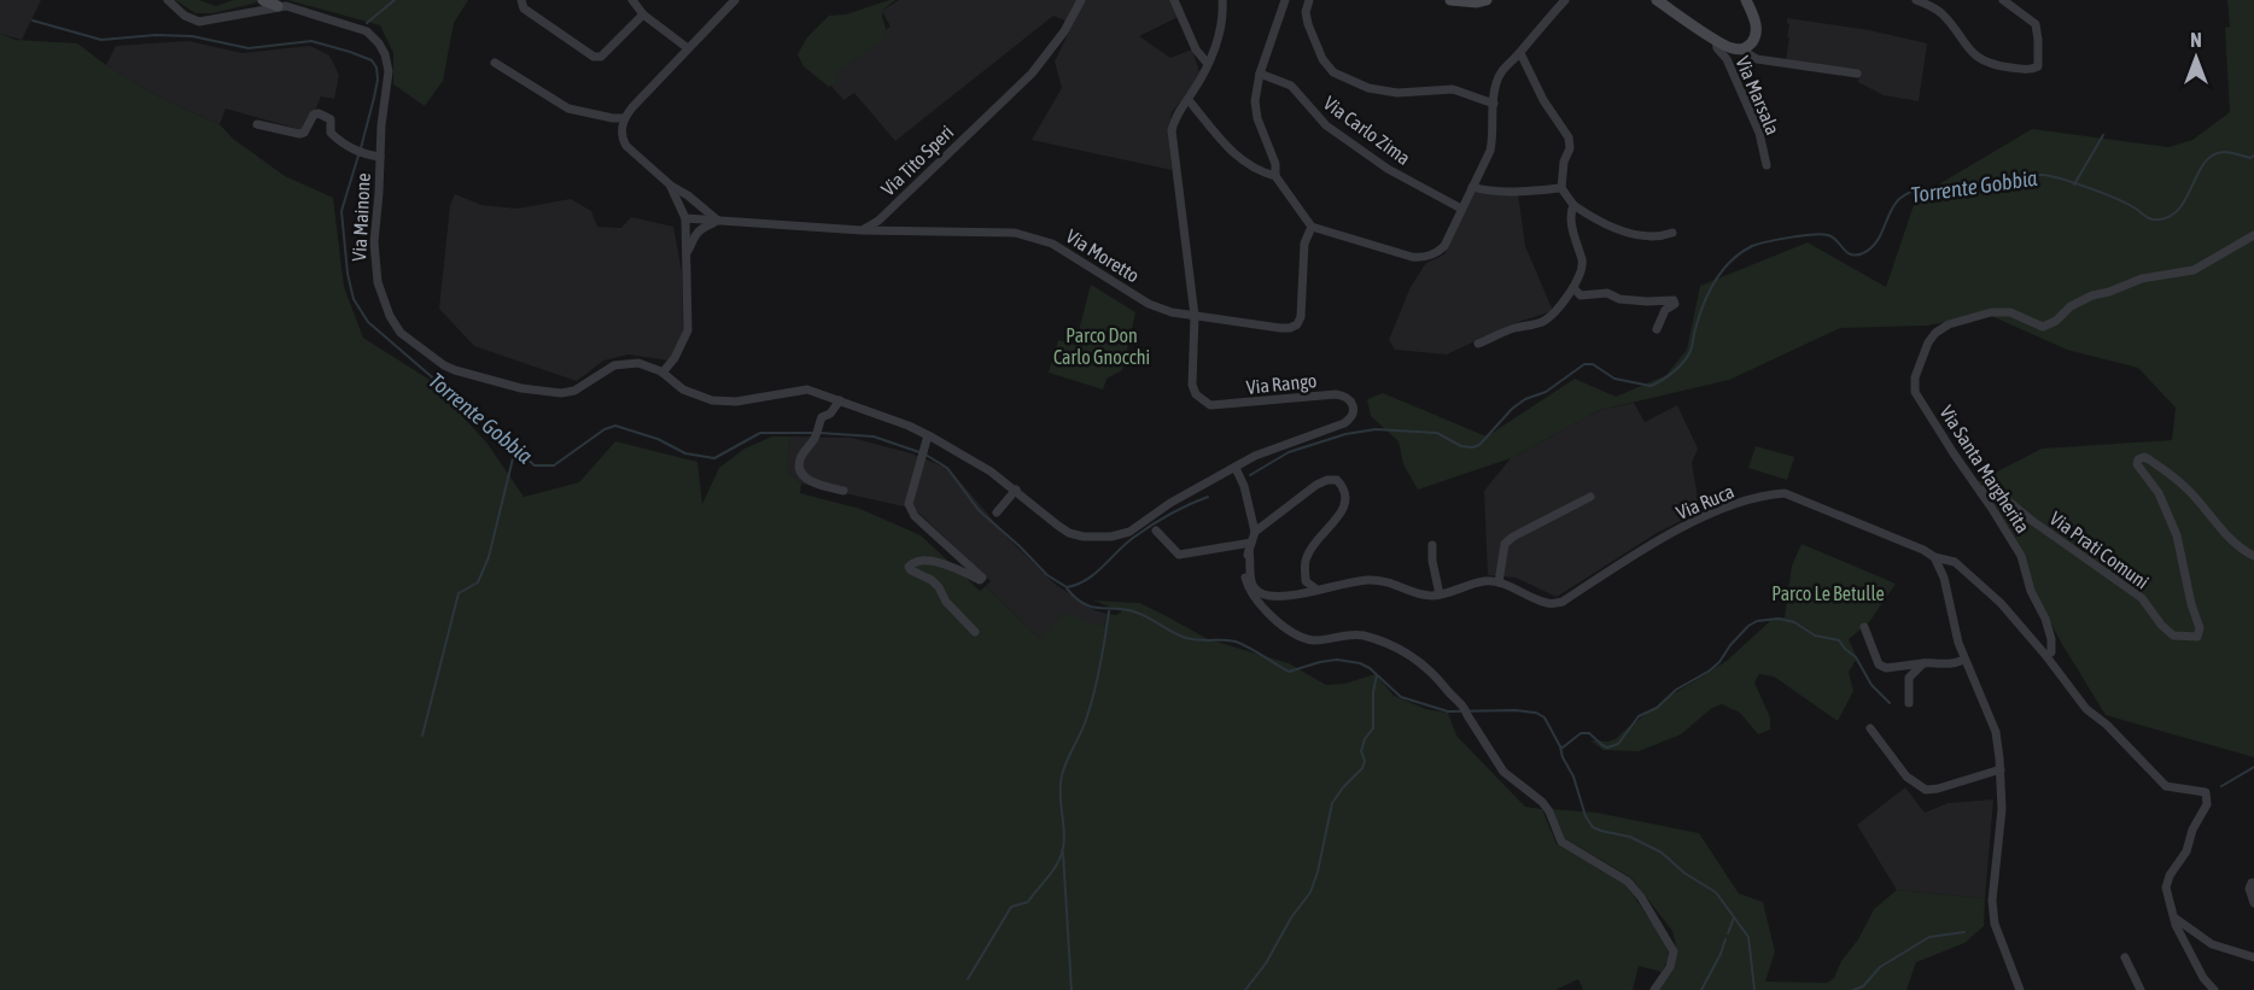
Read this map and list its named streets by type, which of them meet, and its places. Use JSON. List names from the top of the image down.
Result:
{
  "streets": {
    "street": [
      "Via Marsala",
      "Via Carlo Zima",
      "Via Tito Speri",
      "Via Mainone",
      "Via Moretto",
      "Via Rango",
      "Via Santa Margherita",
      "Via Ruca",
      "Via Prati Comuni"
    ]
  },
  "crossings": [
    ["Via Tito Speri", "Via Moretto"],
    ["Via Moretto", "Via Rango"],
    ["Via Santa Margherita", "Via Ruca"],
    ["Via Santa Margherita", "Via Prati Comuni"]
  ],
  "water": ["Torrente Gobbia"],
  "parks": ["Parco Don Carlo Gnocchi", "Parco Le Betulle"],
  "north": "top"
}
